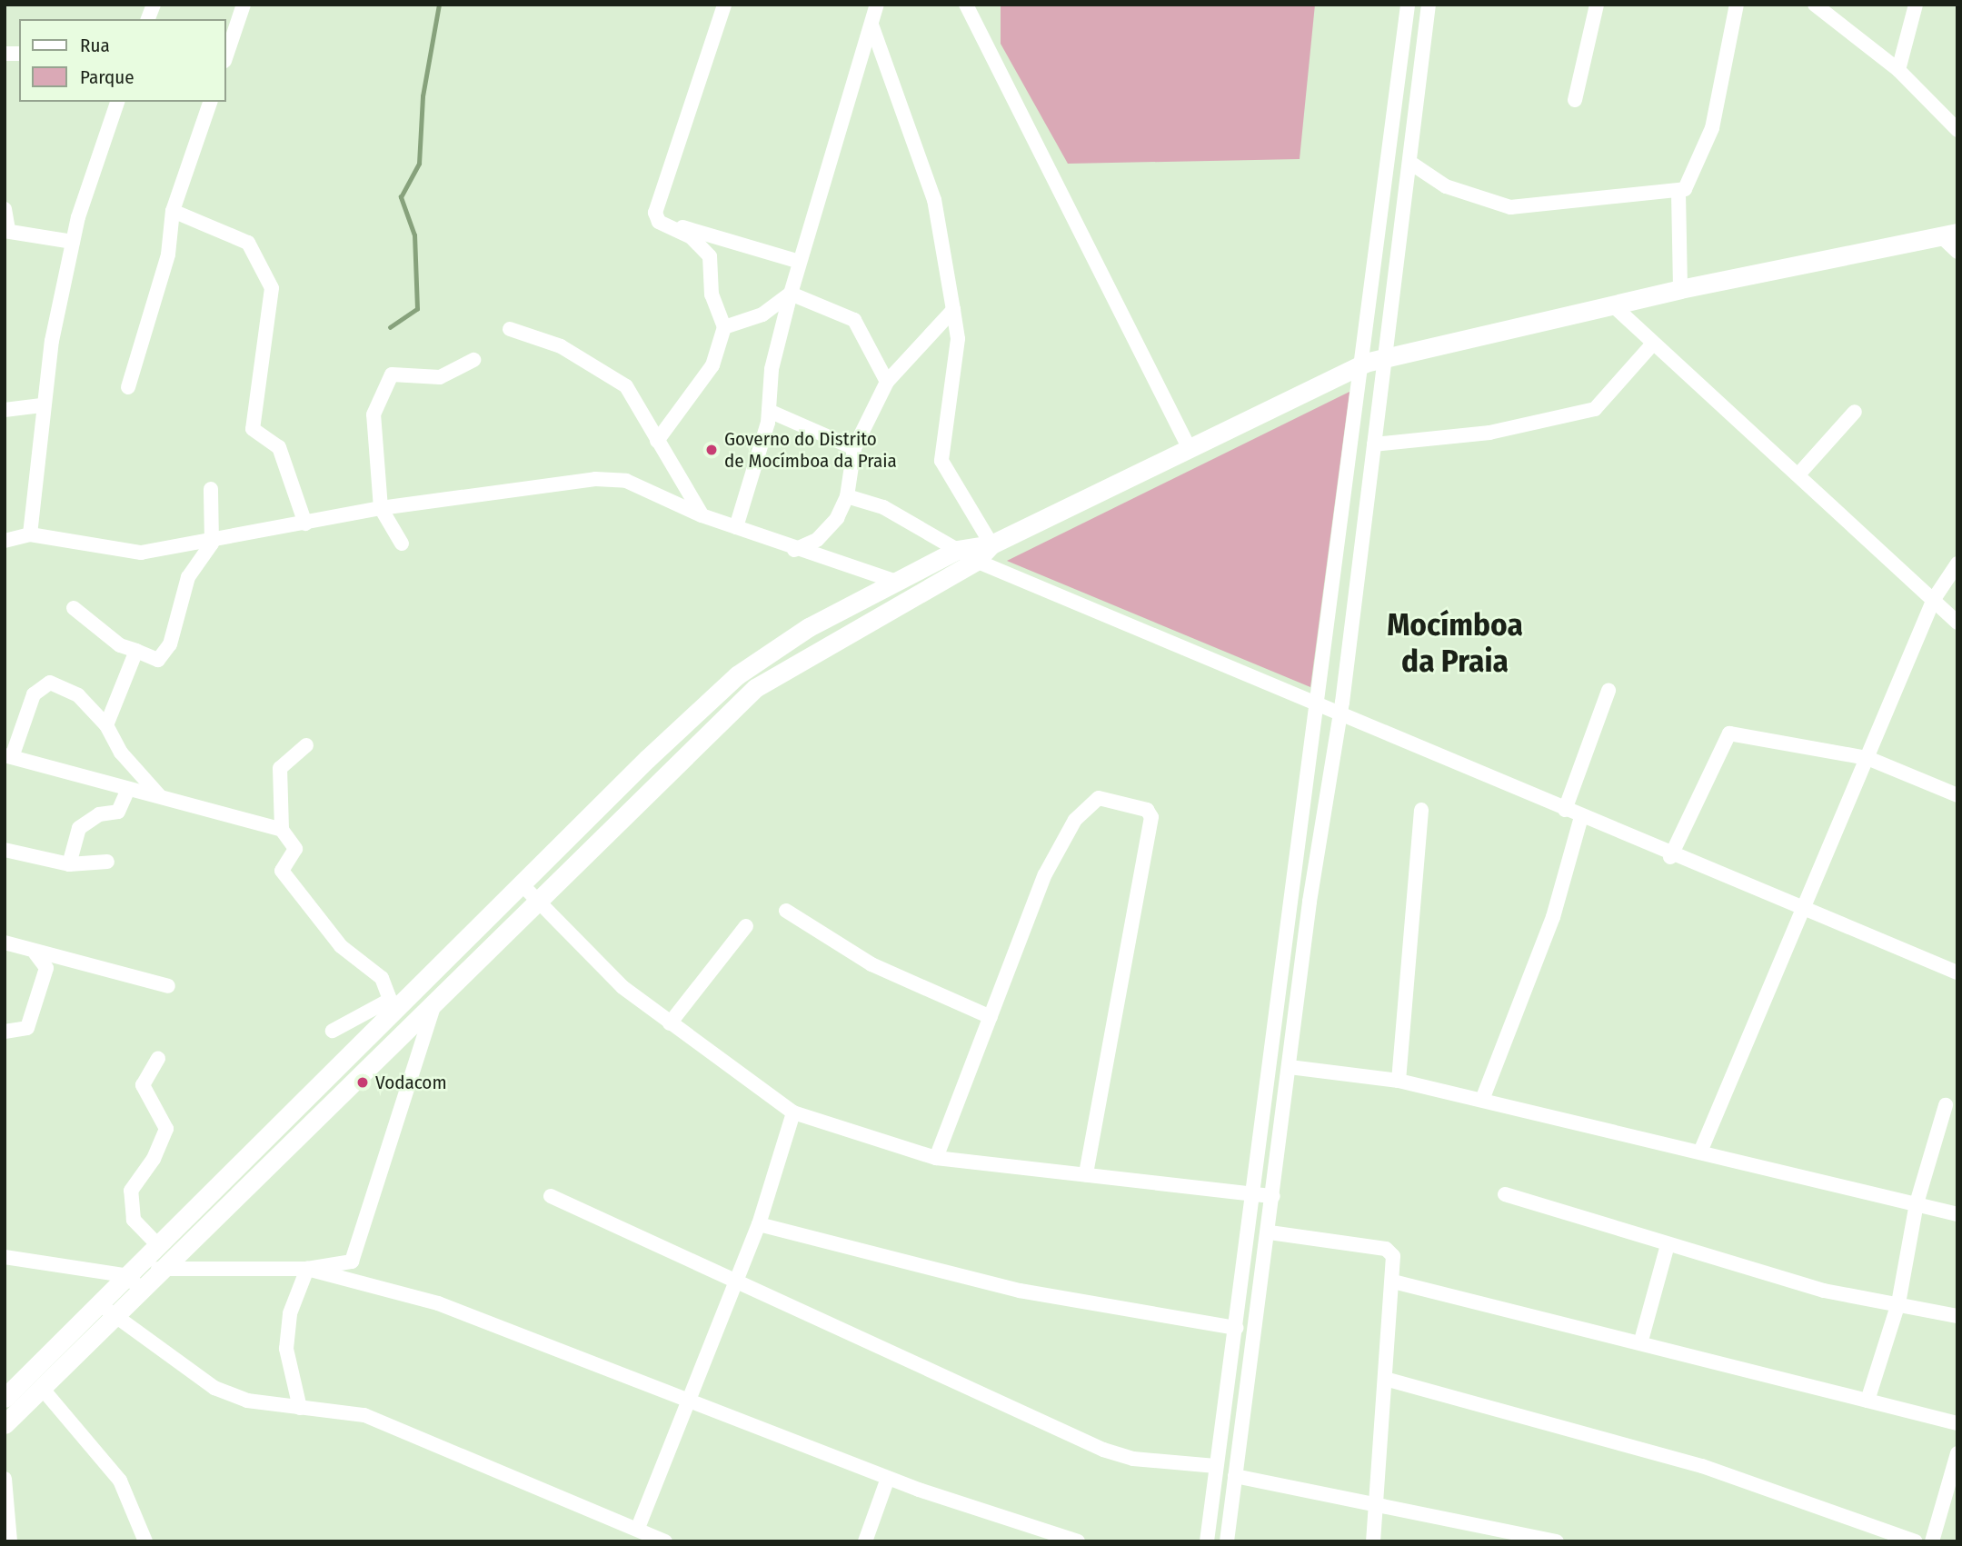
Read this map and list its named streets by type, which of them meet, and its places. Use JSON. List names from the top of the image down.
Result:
{
  "districts": ["Mocímboa da Praia"],
  "places": ["Governo do Distrito de Mocímboa da Praia", "Vodacom"],
  "legend": ["Rua", "Parque"]
}
